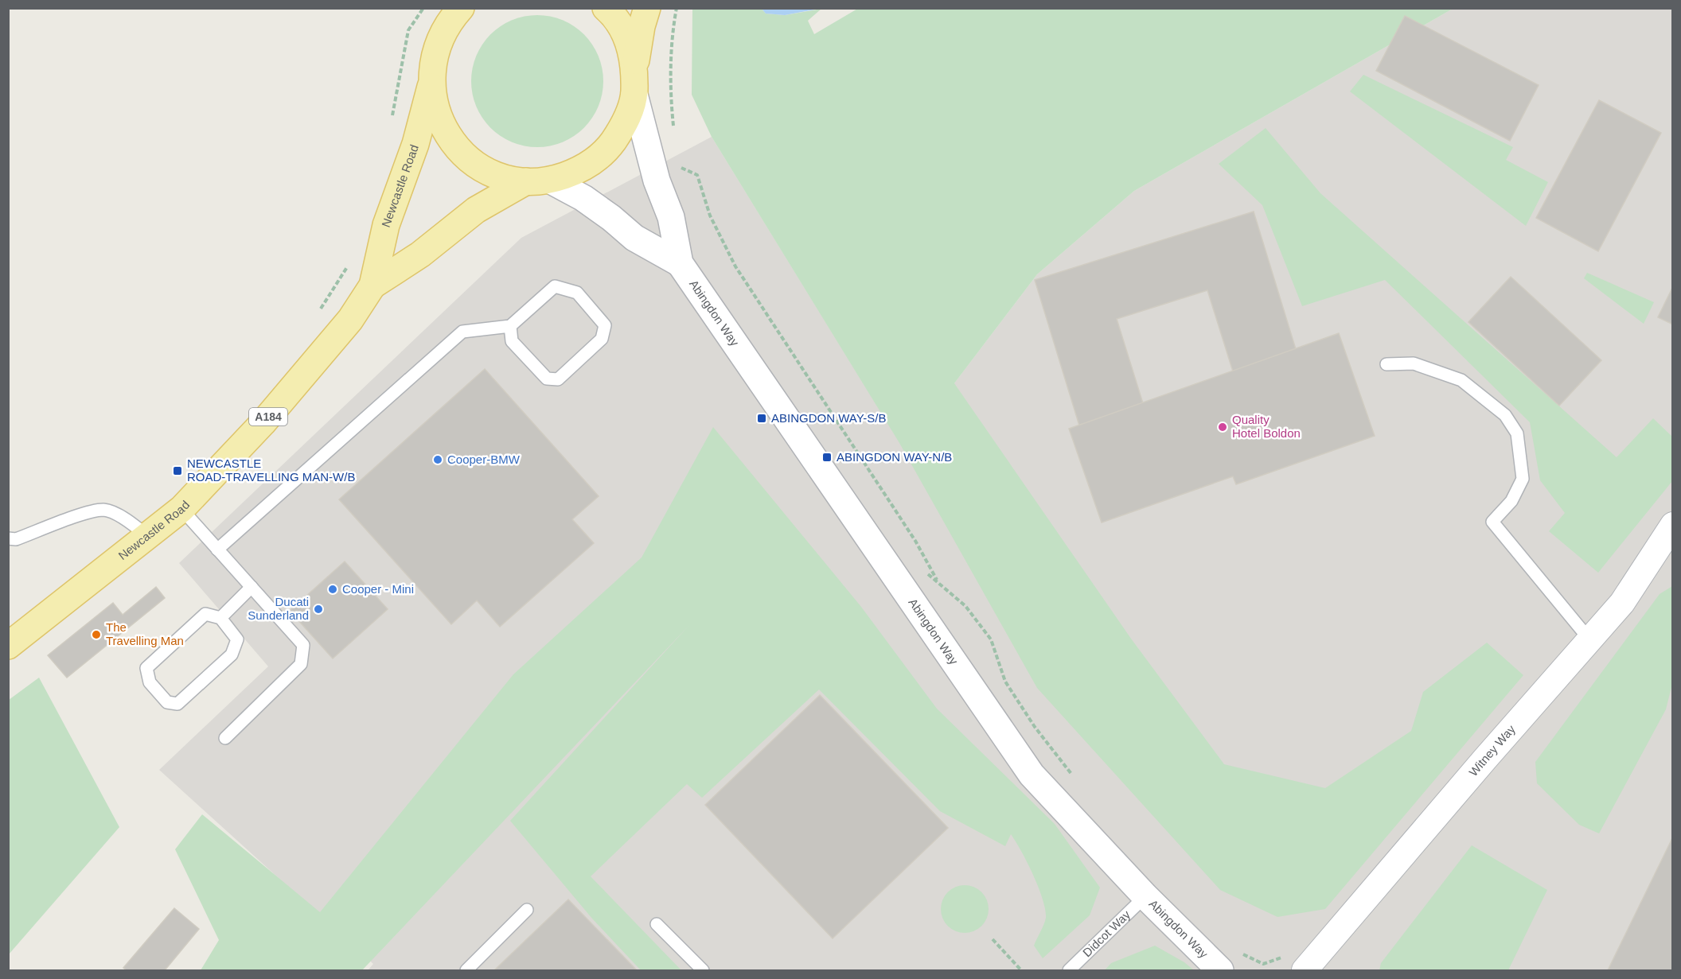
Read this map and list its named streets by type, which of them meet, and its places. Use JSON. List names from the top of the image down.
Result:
{
  "streets": {
    "main road": ["Newcastle Road", "Abingdon Way", "A184"],
    "street": ["Witney Way"],
    "lane": ["Didcot Way"]
  },
  "crossings": [
    ["Newcastle Road", "Abingdon Way"],
    ["Abingdon Way", "Didcot Way"]
  ],
  "places": {
    "transit": ["ABINGDON WAY-S/B", "ABINGDON WAY-N/B", "NEWCASTLE ROAD-TRAVELLING MAN-W/B"],
    "other": [
      "Quality Hotel Boldon",
      "Cooper-BMW",
      "Cooper - Mini",
      "Ducati Sunderland",
      "The Travelling Man"
    ]
  }
}
